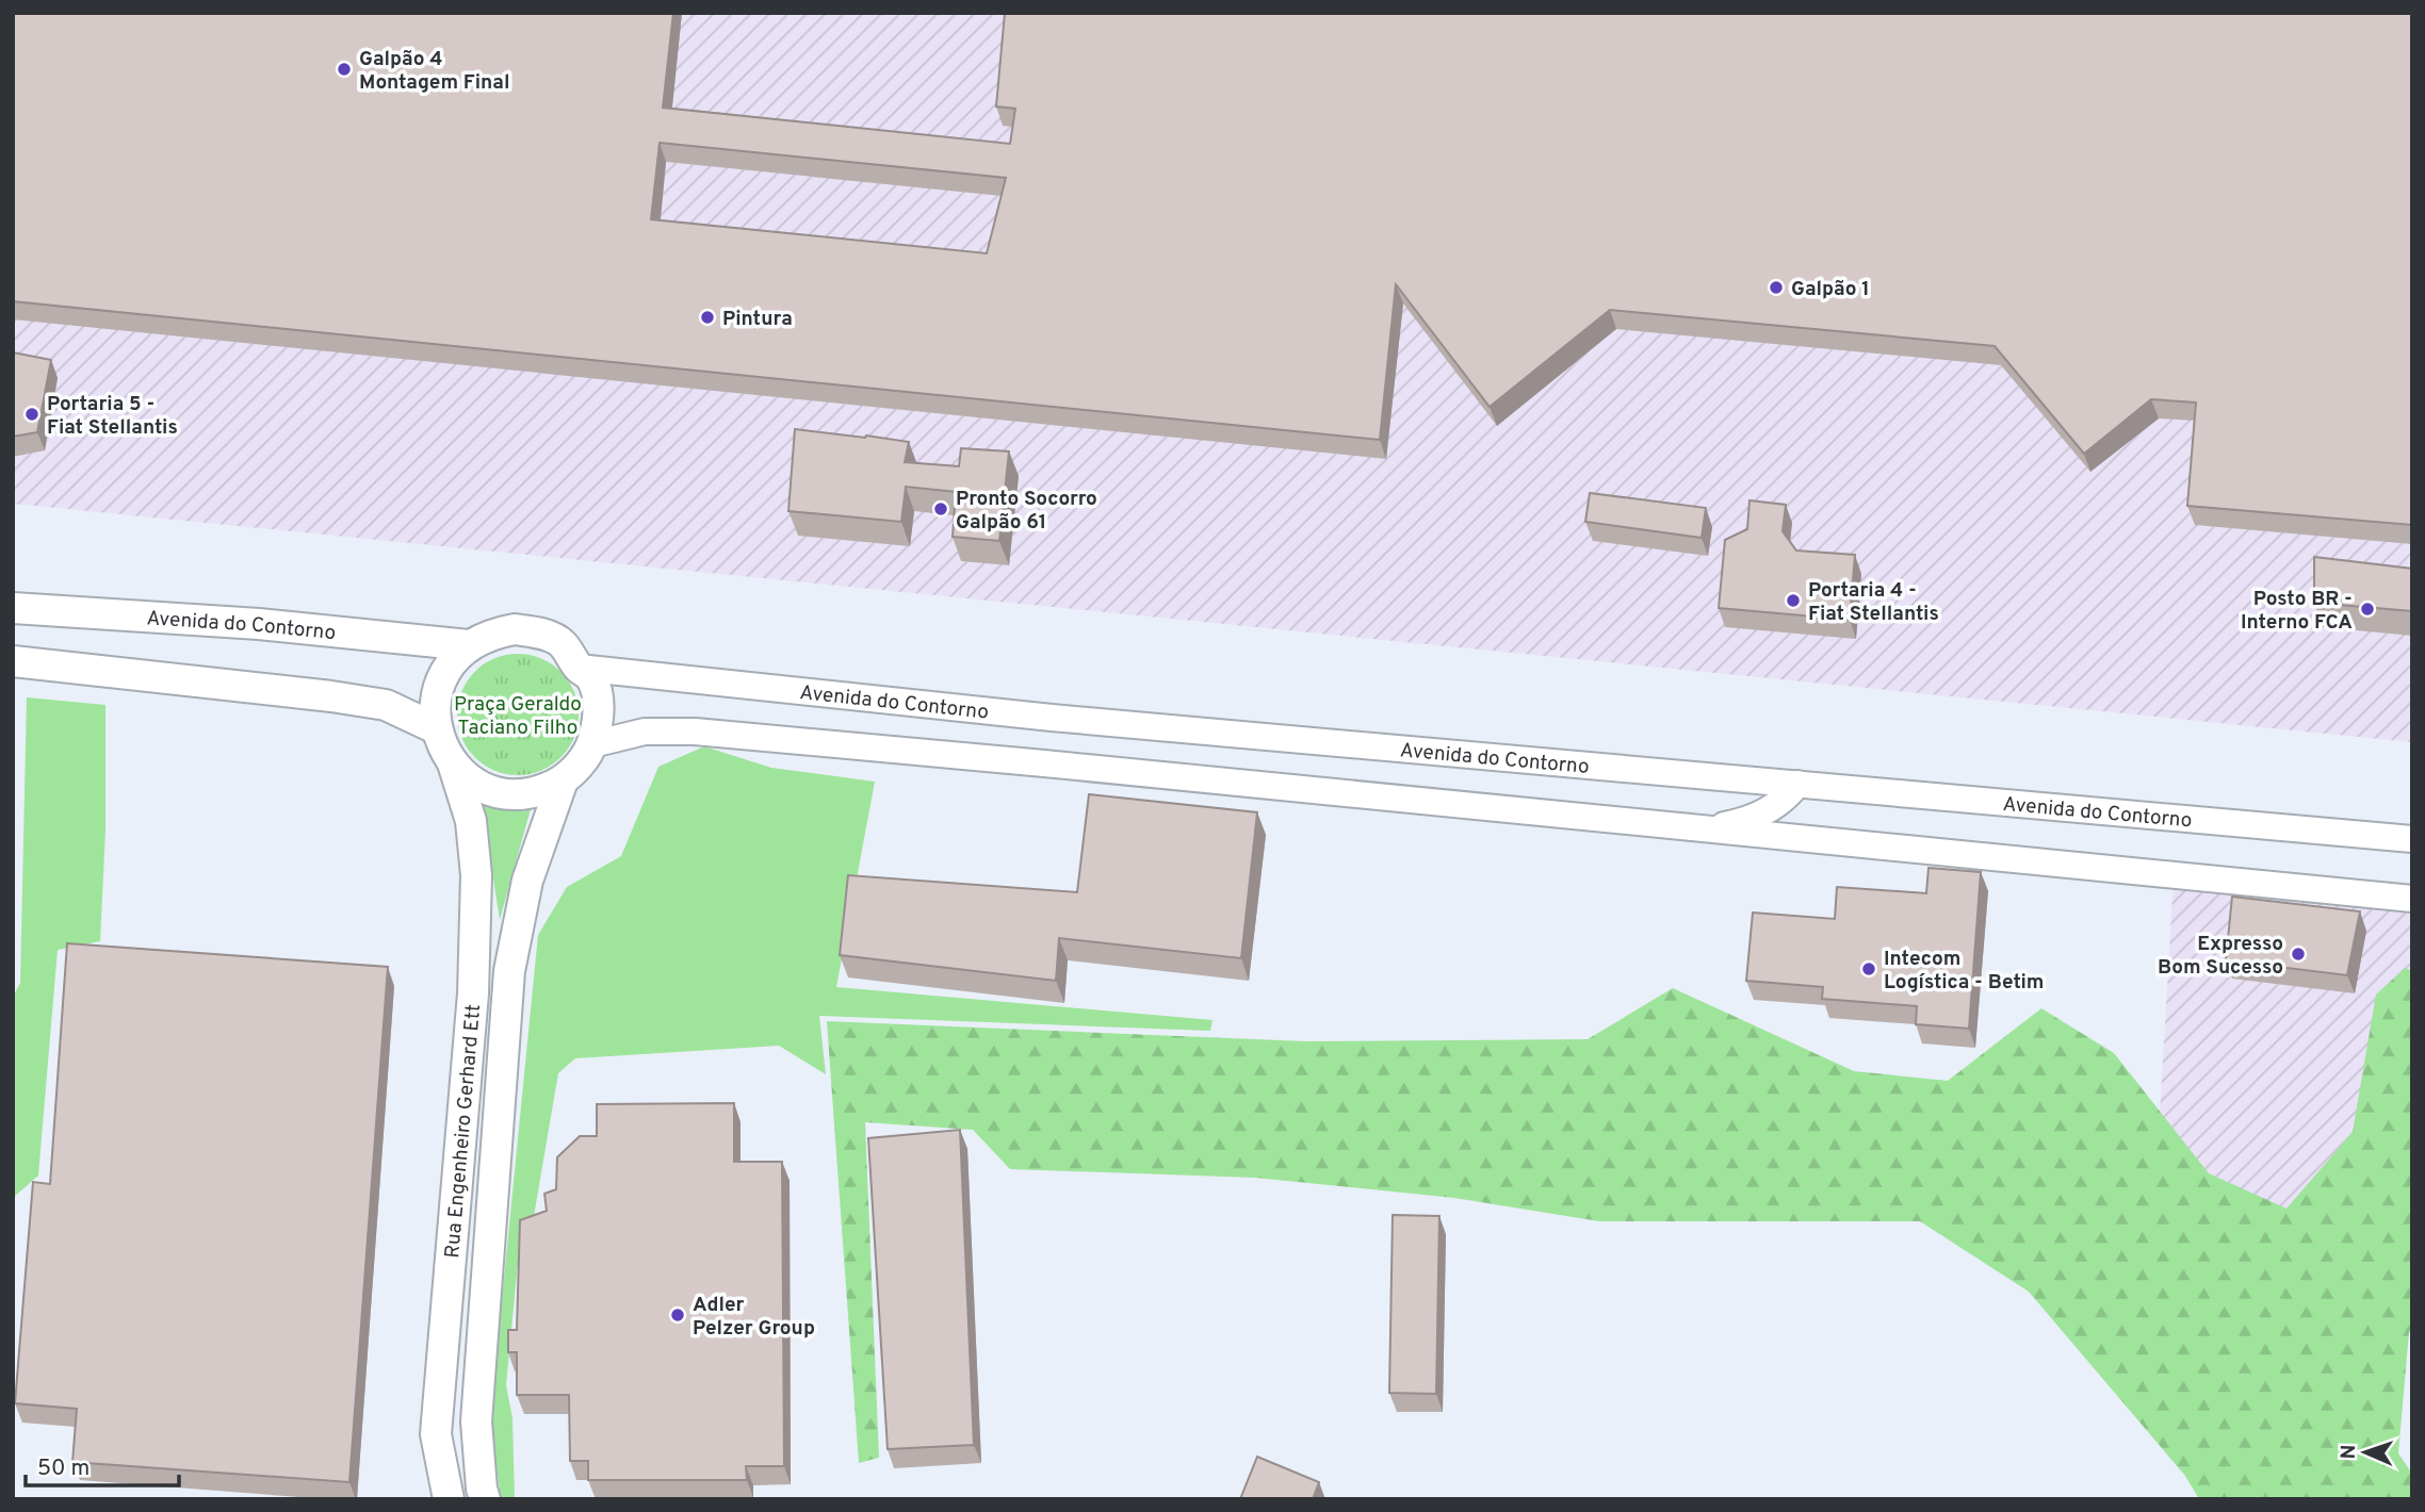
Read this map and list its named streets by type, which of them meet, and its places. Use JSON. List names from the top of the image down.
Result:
{
  "streets": {
    "main road": ["Avenida do Contorno", "Rua Engenheiro Gerhard Ett"]
  },
  "crossings": [
    ["Avenida do Contorno", "Rua Engenheiro Gerhard Ett"]
  ],
  "parks": ["Praça Geraldo Taciano Filho"],
  "places": [
    "Galpão 4 Montagem Final",
    "Galpão 1",
    "Pintura",
    "Portaria 5 - Fiat Stellantis",
    "Pronto Socorro Galpão 61",
    "Portaria 4 - Fiat Stellantis",
    "Posto BR - Interno FCA",
    "Expresso Bom Sucesso",
    "Intecom Logística - Betim",
    "Adler Pelzer Group"
  ],
  "scale_bar": "50 m",
  "north": "left"
}
